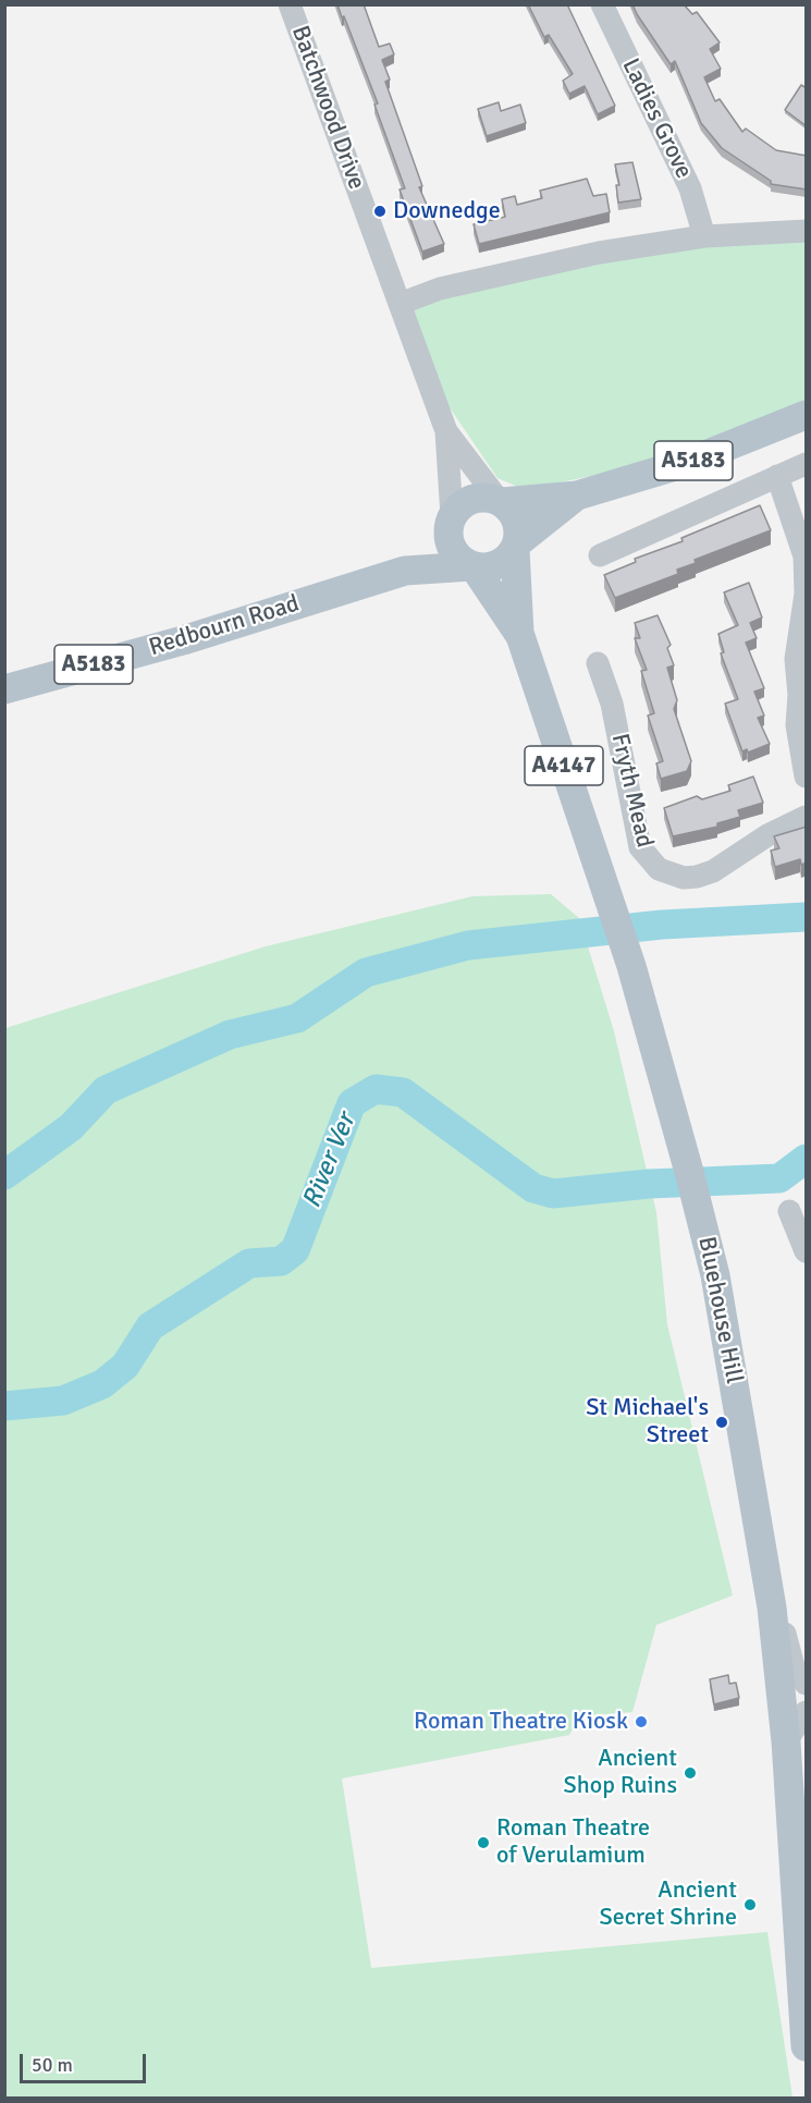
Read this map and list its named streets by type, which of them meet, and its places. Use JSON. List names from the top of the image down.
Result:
{
  "streets": {
    "main road": [
      "A5183",
      "Redbourn Road",
      "A4147",
      "Bluehouse Hill"
    ],
    "street": ["Batchwood Drive", "Ladies Grove", "Fryth Mead"]
  },
  "crossings": [
    ["Batchwood Drive", "A5183"],
    ["Batchwood Drive", "Redbourn Road"],
    ["Batchwood Drive", "Bluehouse Hill"],
    ["A5183", "Redbourn Road"],
    ["A5183", "Bluehouse Hill"],
    ["Redbourn Road", "Bluehouse Hill"]
  ],
  "water": ["River Ver"],
  "places": [
    "Downedge",
    "St Michael's Street",
    "Roman Theatre Kiosk",
    "Ancient Shop Ruins",
    "Roman Theatre of Verulamium",
    "Ancient Secret Shrine"
  ],
  "scale_bar": "50 m"
}
